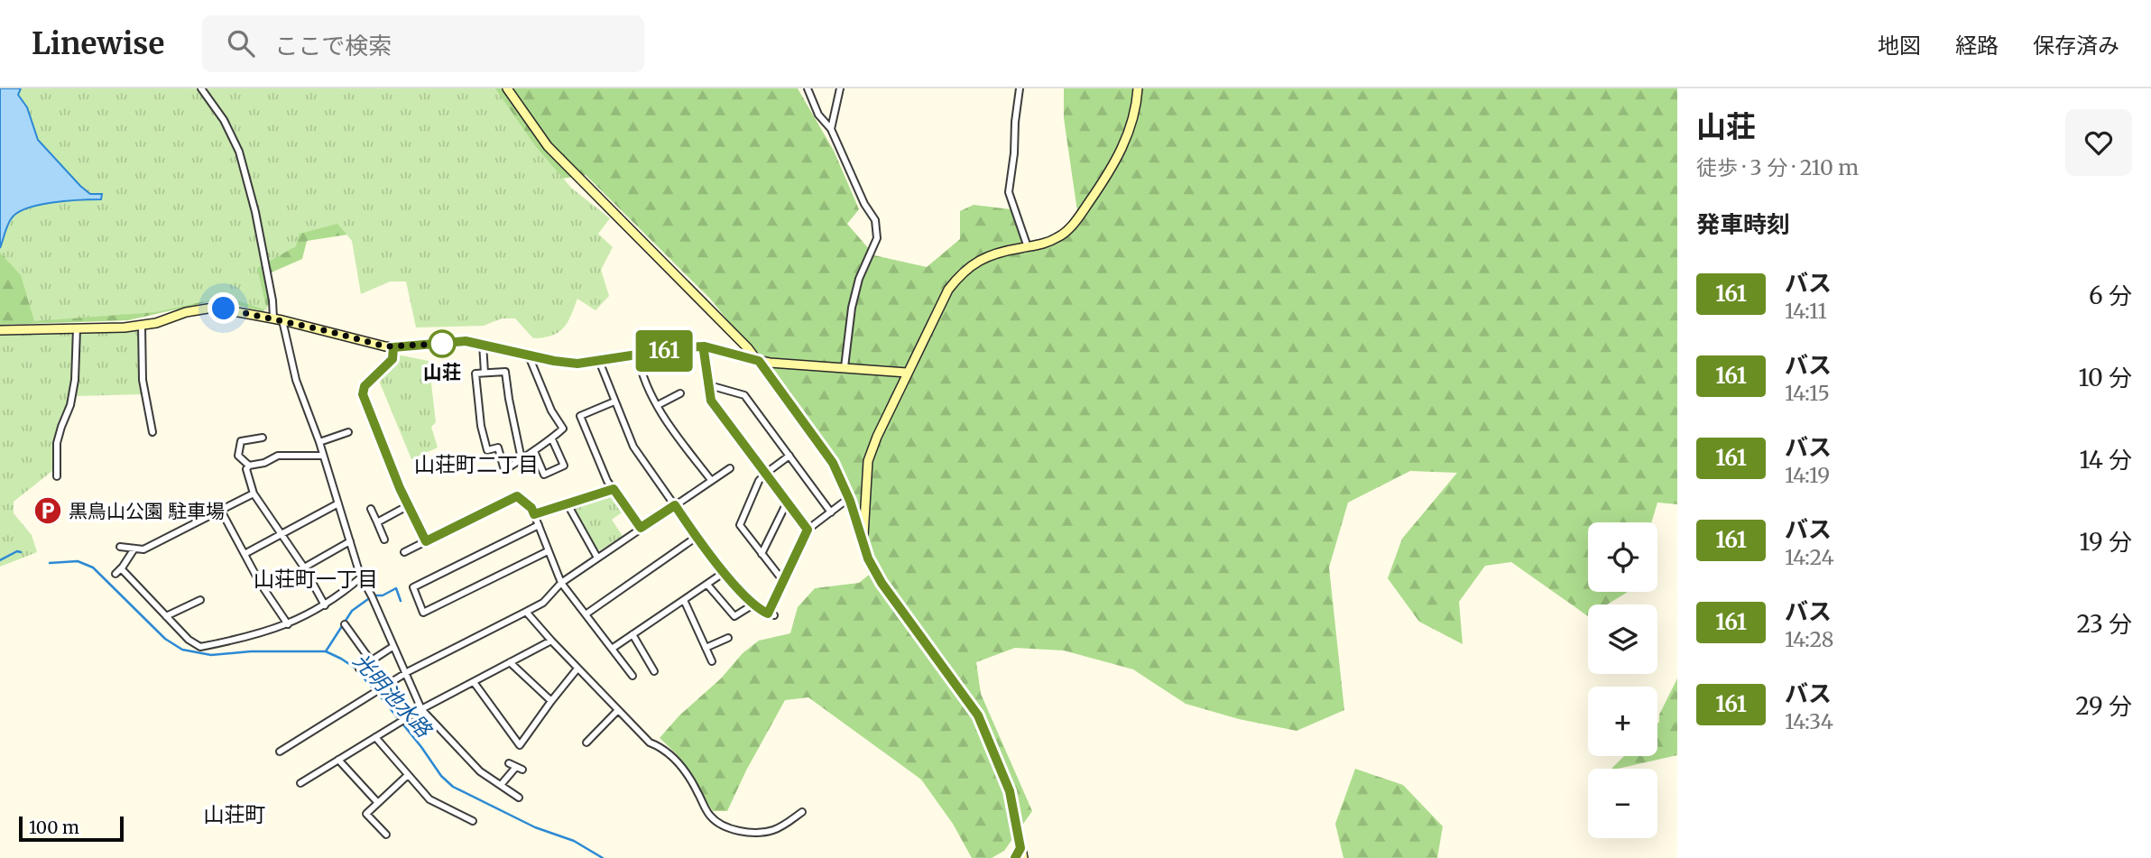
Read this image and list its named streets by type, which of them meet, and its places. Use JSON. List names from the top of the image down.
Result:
{
  "districts": ["山荘町二丁目", "山荘町一丁目", "山荘町"],
  "water": ["光明池水路"],
  "places": {
    "other": ["山荘"],
    "parking": ["黒鳥山公園 駐車場"]
  },
  "lines": ["bus line 161"],
  "scale_bar": "100 m",
  "page": {
    "header": "Linewise",
    "search": "ここで検索",
    "nav": ["地図", "経路", "保存済み"],
    "on_map": "161",
    "heading": [
      ["山荘", "徒歩 · 3 分 · 210 m"],
      "発車時刻"
    ],
    "list": [
      {
        "mark": "161",
        "name": "バス",
        "note": "14:11",
        "value": "6 分"
      },
      {
        "mark": "161",
        "name": "バス",
        "note": "14:15",
        "value": "10 分"
      },
      {
        "mark": "161",
        "name": "バス",
        "note": "14:19",
        "value": "14 分"
      },
      {
        "mark": "161",
        "name": "バス",
        "note": "14:24",
        "value": "19 分"
      },
      {
        "mark": "161",
        "name": "バス",
        "note": "14:28",
        "value": "23 分"
      },
      {
        "mark": "161",
        "name": "バス",
        "note": "14:34",
        "value": "29 分"
      }
    ],
    "map_buttons": ["+", "−"],
    "scale": "100 m"
  }
}
